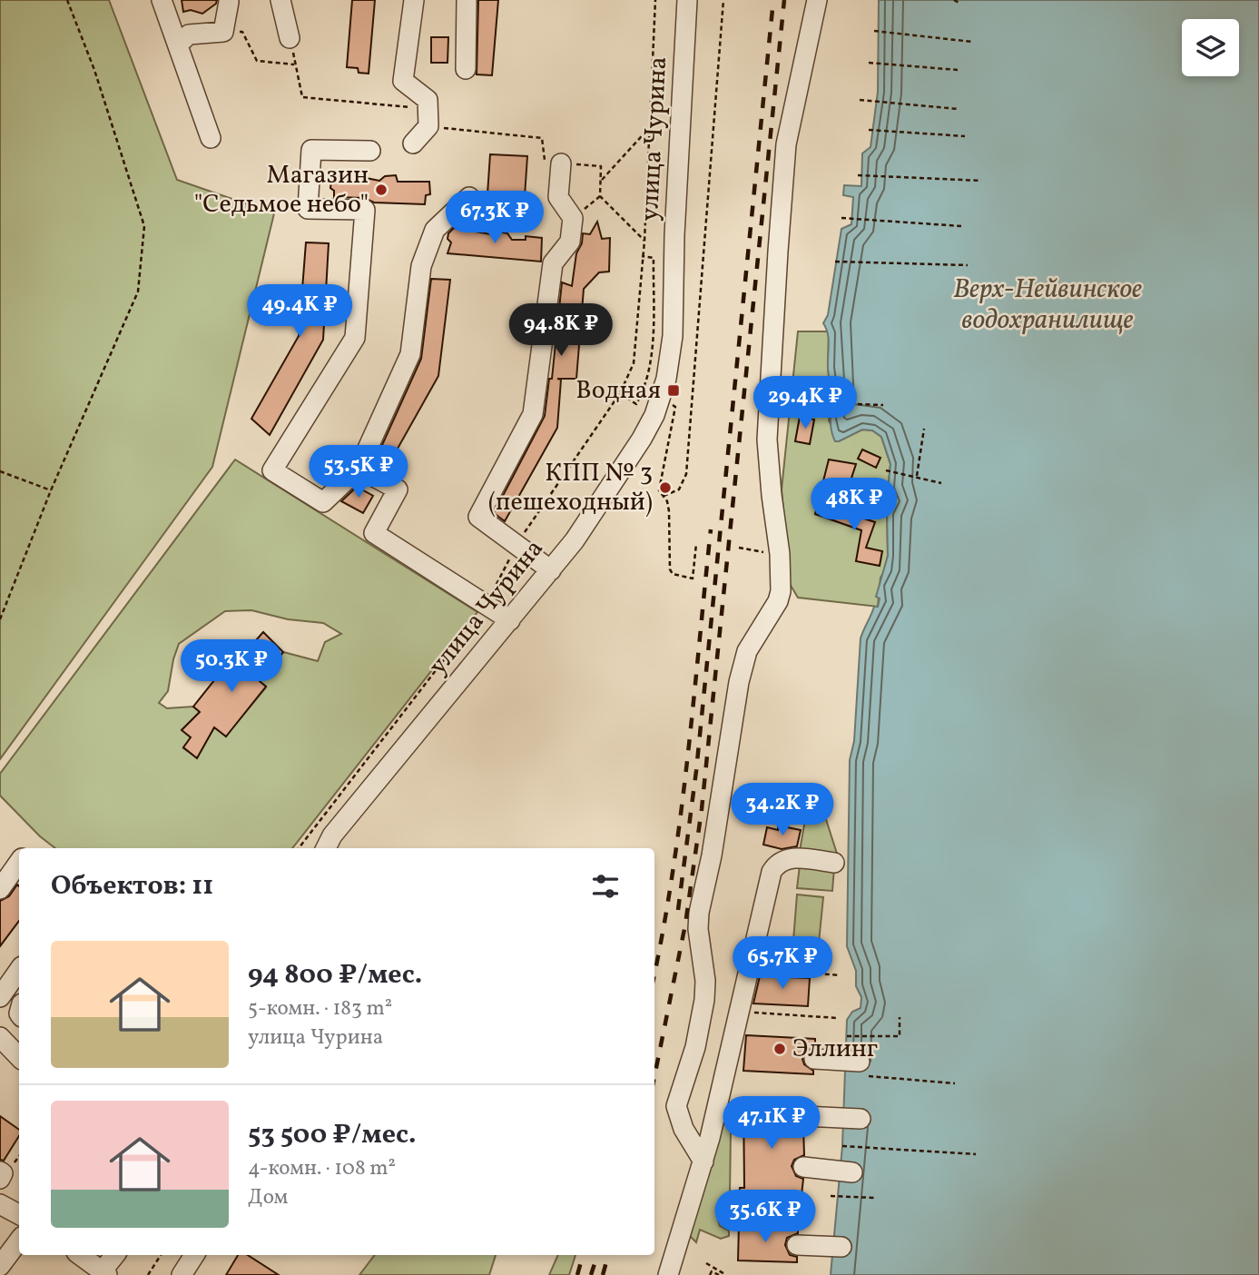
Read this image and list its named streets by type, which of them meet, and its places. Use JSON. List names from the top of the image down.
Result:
{
  "streets": {
    "street": ["улица Чурина"]
  },
  "water": ["Верх-Нейвинское водохранилище"],
  "places": {
    "other": ["Магазин \"Седьмое небо\"", "КПП № 3 (пешеходный)", "Эллинг"],
    "transit": ["Водная"]
  },
  "page": {
    "price": [
      "67.3K ₽",
      "49.4K ₽",
      "94.8K ₽",
      "29.4K ₽",
      "53.5K ₽",
      "48K ₽",
      "50.3K ₽",
      "34.2K ₽",
      "65.7K ₽",
      "47.1K ₽",
      "35.6K ₽"
    ],
    "heading": "Объектов: 11",
    "list": [
      {
        "name": "94 800 ₽/мес.",
        "note": "5-комн. · 183 m² · улица Чурина"
      },
      {
        "name": "53 500 ₽/мес.",
        "note": "4-комн. · 108 m² · Дом"
      }
    ]
  }
}
